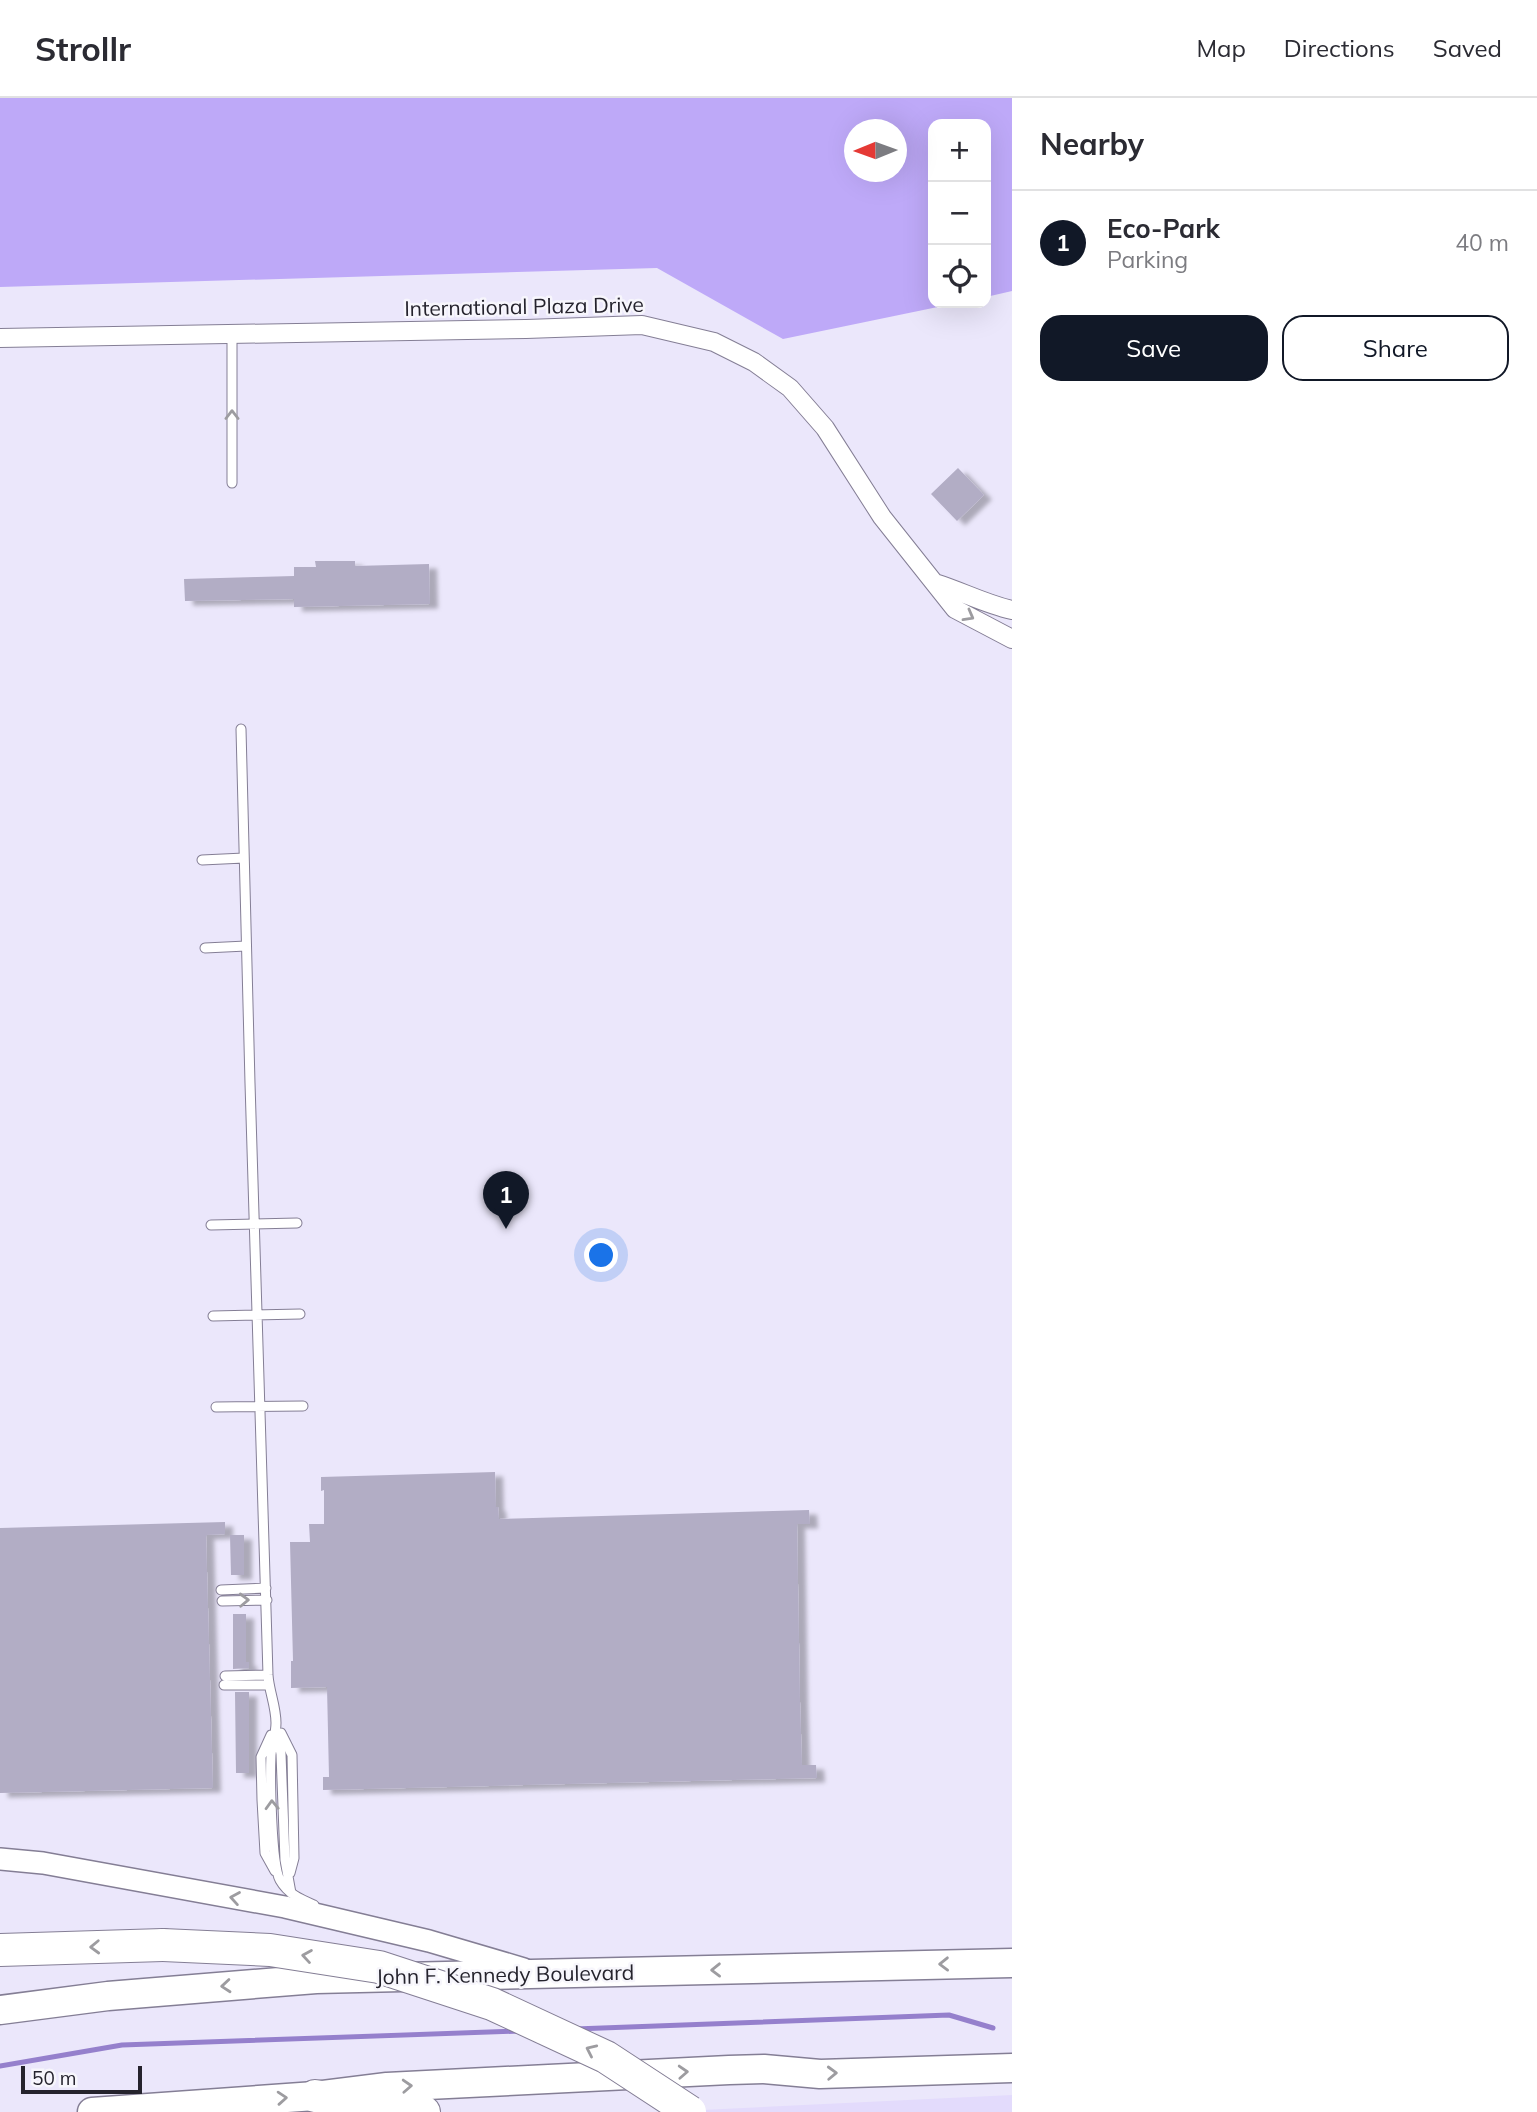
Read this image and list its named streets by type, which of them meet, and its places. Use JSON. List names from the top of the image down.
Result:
{
  "streets": {
    "highway": ["John F. Kennedy Boulevard"],
    "street": ["International Plaza Drive"]
  },
  "scale_bar": "50 m",
  "north": "left",
  "page": {
    "header": "Strollr",
    "nav": ["Map", "Directions", "Saved"],
    "heading": "Nearby",
    "map_buttons": ["+", "−"],
    "list": [
      {
        "mark": "1",
        "name": "Eco-Park",
        "note": "Parking",
        "value": "40 m"
      }
    ],
    "buttons": ["Save", "Share"],
    "pins": "1",
    "scale": "50 m"
  }
}
